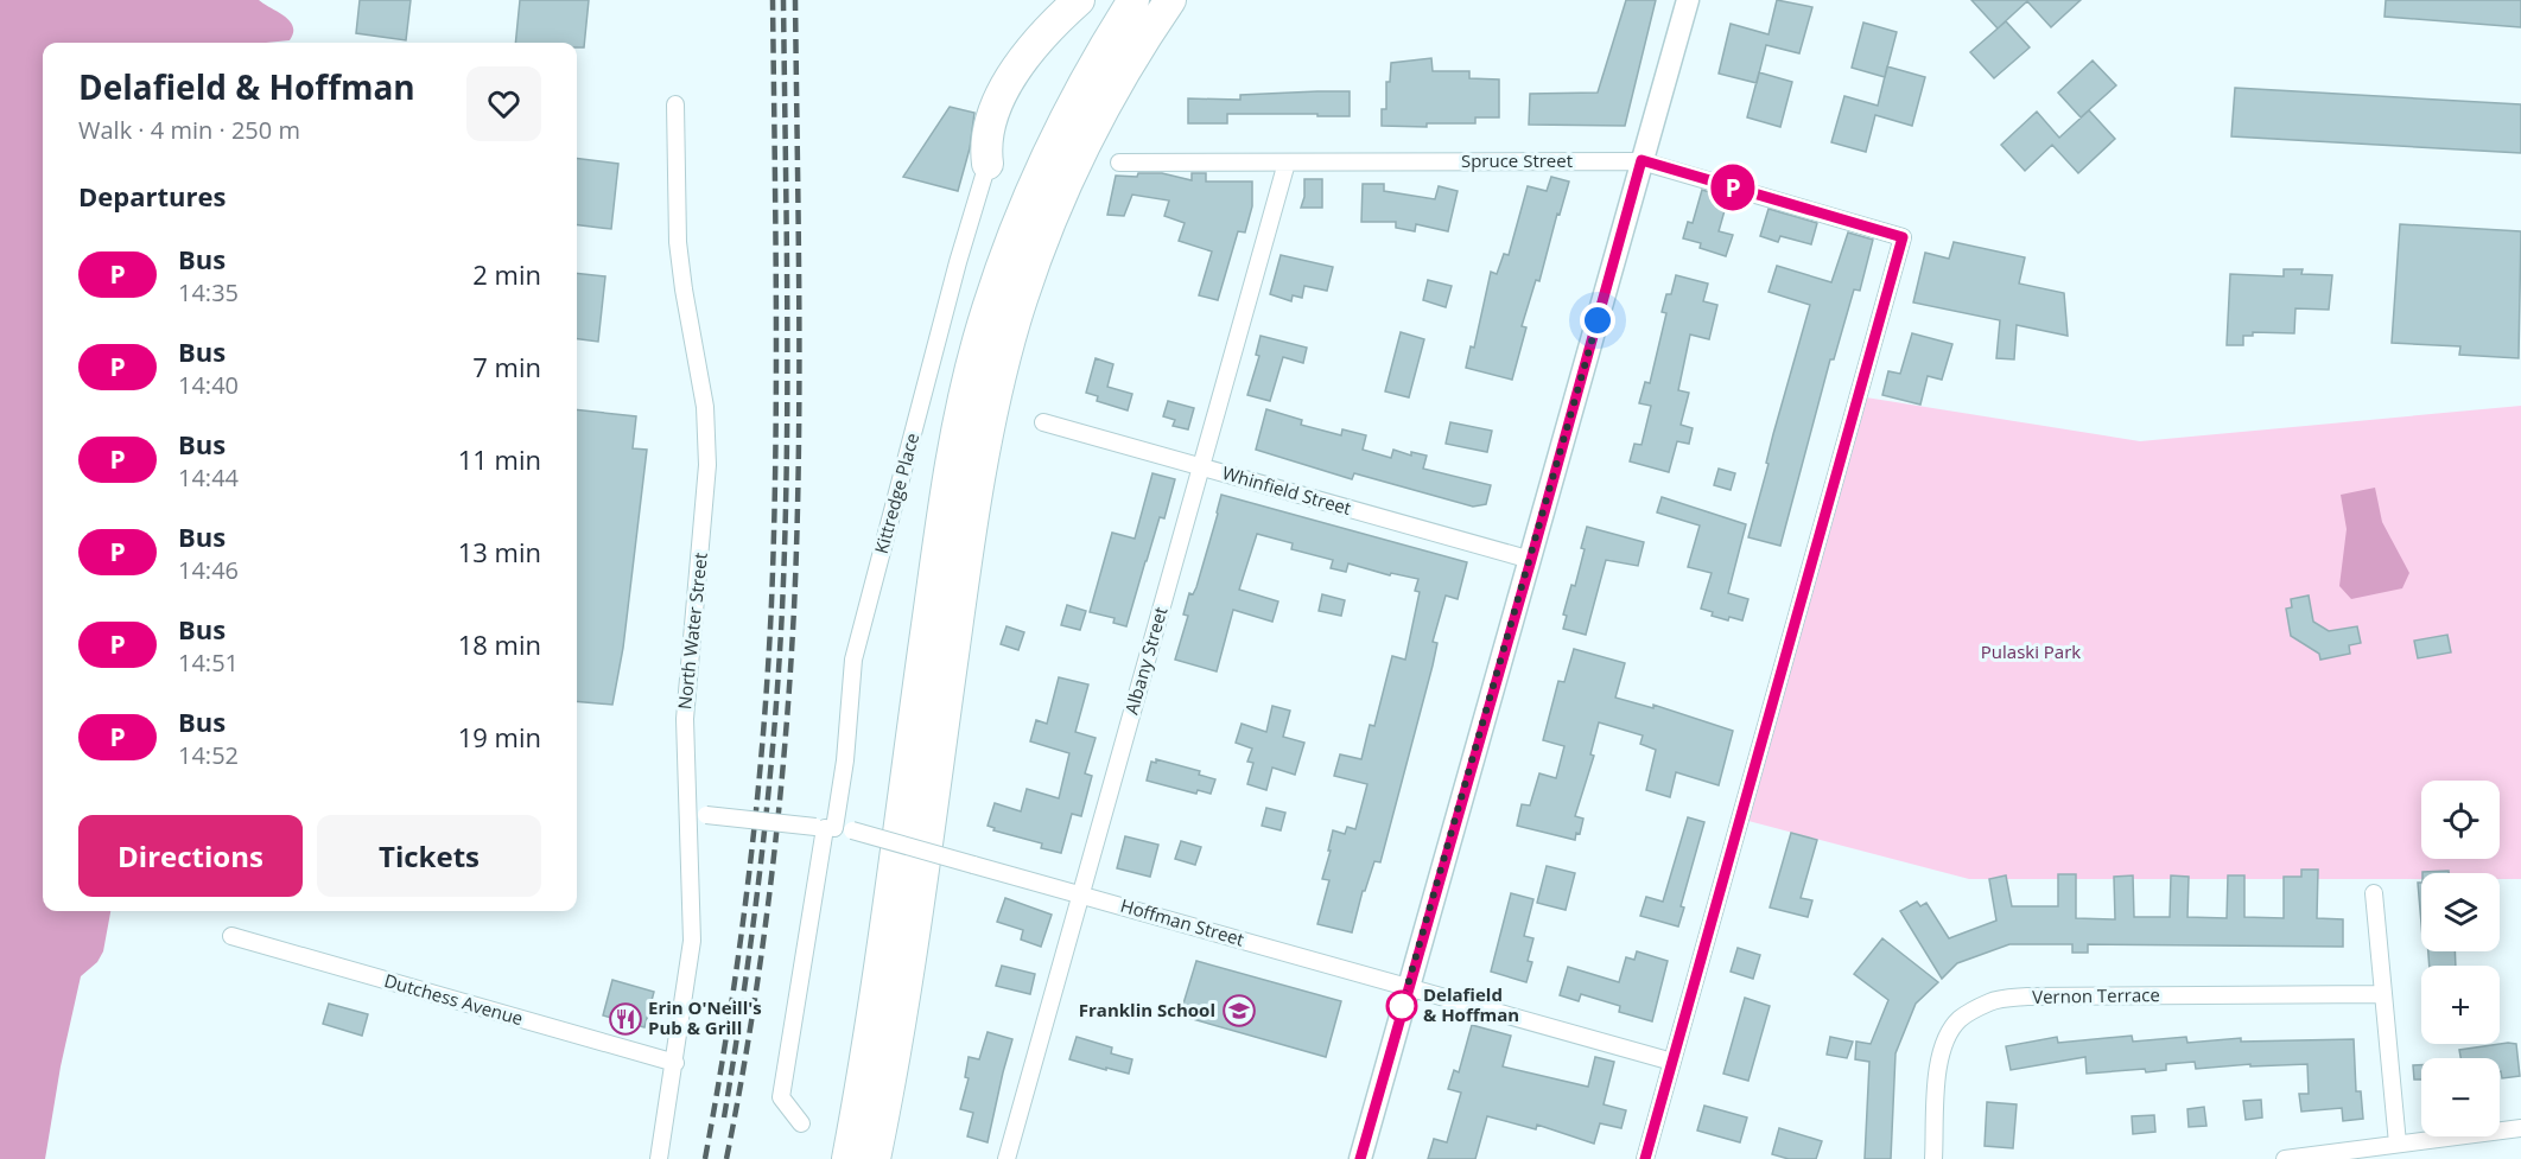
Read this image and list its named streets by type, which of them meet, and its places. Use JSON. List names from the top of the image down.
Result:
{
  "streets": {
    "street": [
      "Spruce Street",
      "Whinfield Street",
      "Kittredge Place",
      "North Water Street",
      "Albany Street",
      "Hoffman Street",
      "Vernon Terrace",
      "Dutchess Avenue"
    ]
  },
  "crossings": [
    ["Spruce Street", "Albany Street"],
    ["Spruce Street", "Hoffman Street"],
    ["Whinfield Street", "Albany Street"],
    ["Kittredge Place", "Hoffman Street"],
    ["North Water Street", "Hoffman Street"],
    ["North Water Street", "Dutchess Avenue"],
    ["Albany Street", "Hoffman Street"]
  ],
  "parks": ["Pulaski Park"],
  "places": {
    "other": ["Delafield & Hoffman"],
    "school or university": ["Franklin School"],
    "restaurant": ["Erin O'Neill's Pub & Grill"]
  },
  "lines": ["bus line P"],
  "page": {
    "on_map": "P",
    "heading": [
      ["Delafield & Hoffman", "Walk · 4 min · 250 m"],
      "Departures"
    ],
    "list": [
      {
        "mark": "P",
        "name": "Bus",
        "note": "14:35",
        "value": "2 min"
      },
      {
        "mark": "P",
        "name": "Bus",
        "note": "14:40",
        "value": "7 min"
      },
      {
        "mark": "P",
        "name": "Bus",
        "note": "14:44",
        "value": "11 min"
      },
      {
        "mark": "P",
        "name": "Bus",
        "note": "14:46",
        "value": "13 min"
      },
      {
        "mark": "P",
        "name": "Bus",
        "note": "14:51",
        "value": "18 min"
      },
      {
        "mark": "P",
        "name": "Bus",
        "note": "14:52",
        "value": "19 min"
      }
    ],
    "map_buttons": ["+", "−"],
    "buttons": ["Directions", "Tickets"]
  }
}
